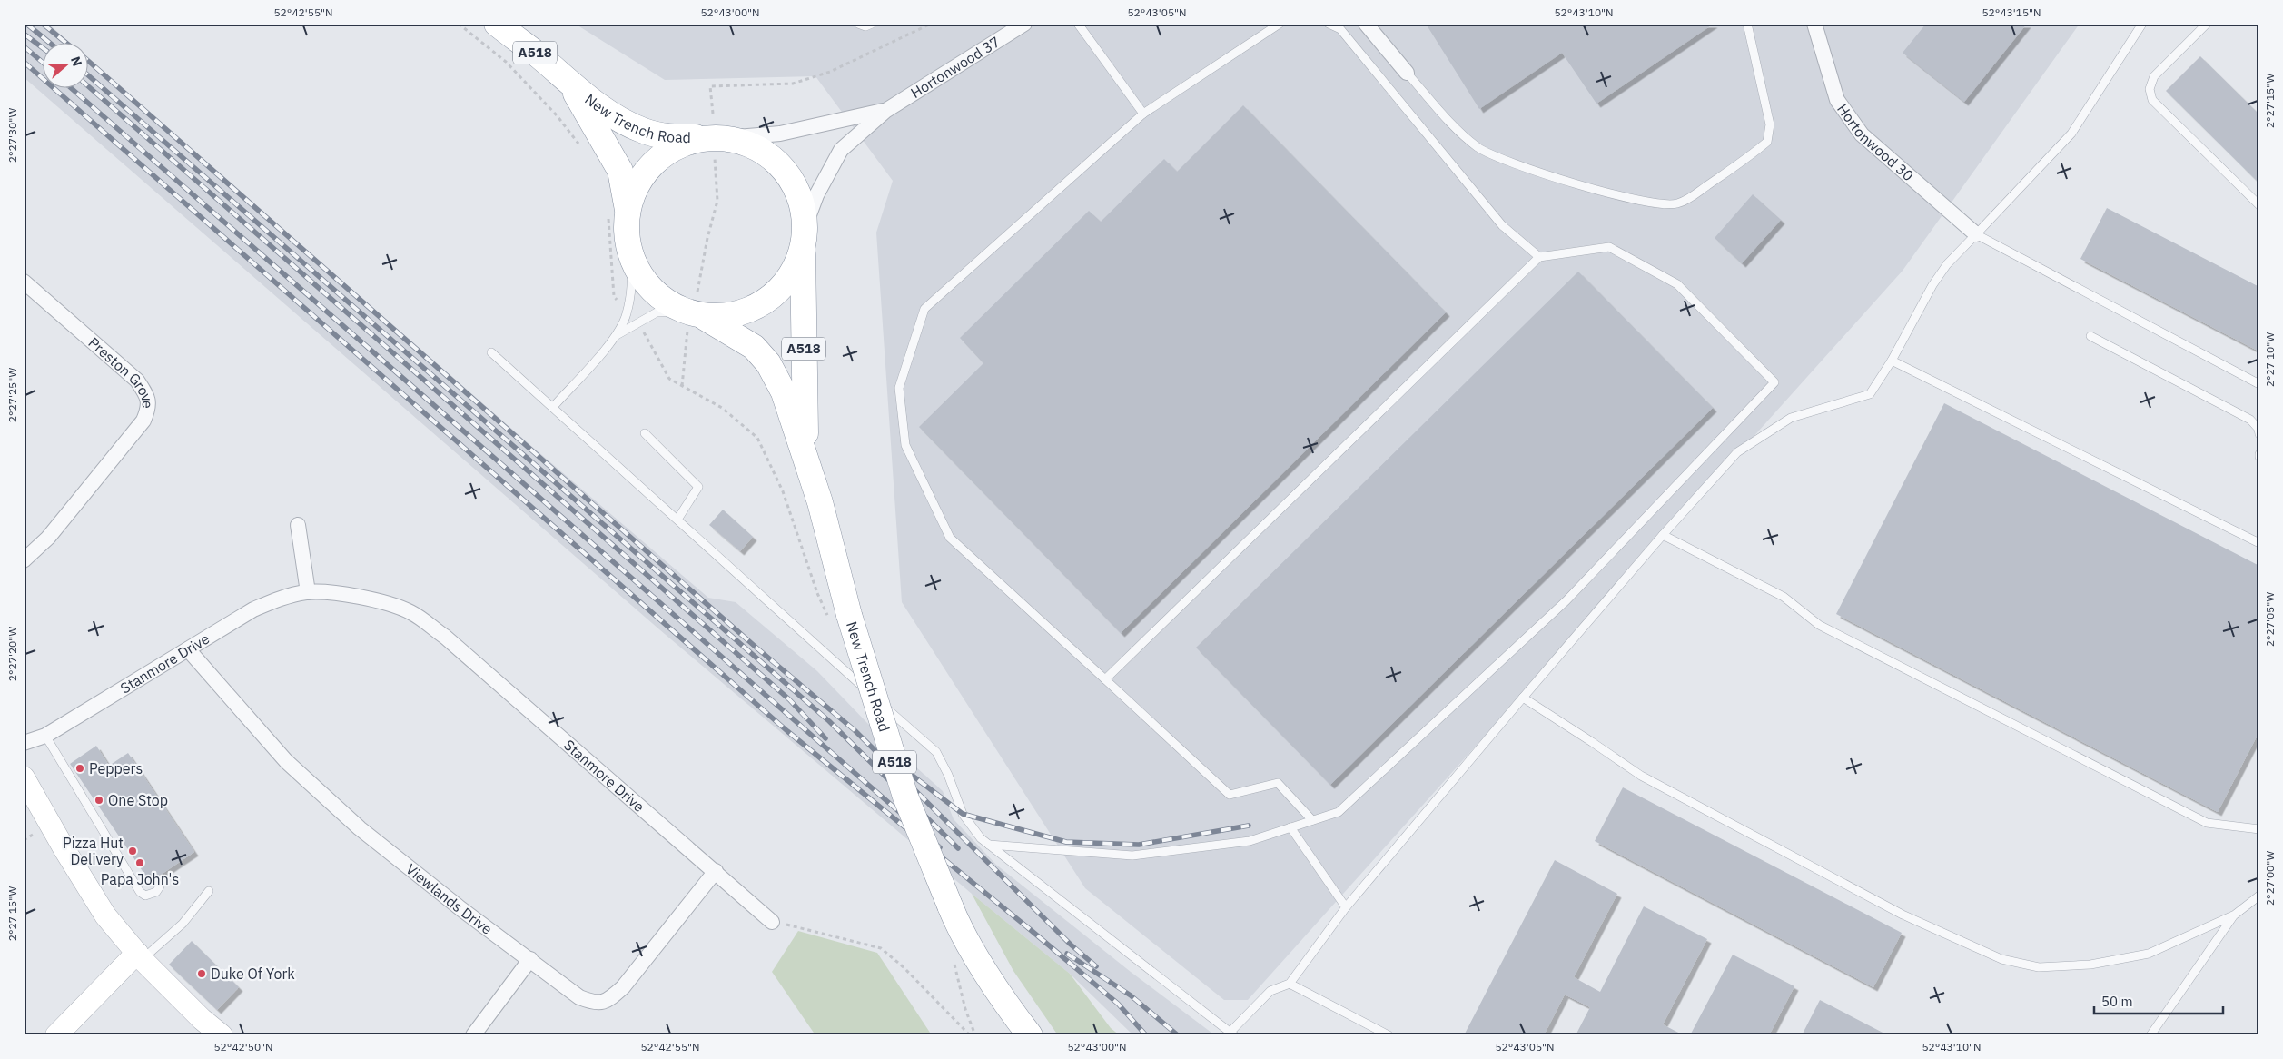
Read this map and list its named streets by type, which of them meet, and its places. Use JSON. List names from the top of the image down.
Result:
{
  "streets": {
    "highway": ["A518", "New Trench Road"],
    "street": [
      "Hortonwood 37",
      "Hortonwood 30",
      "Preston Grove",
      "Stanmore Drive",
      "Viewlands Drive"
    ]
  },
  "crossings": [
    ["Hortonwood 37", "New Trench Road"],
    ["Stanmore Drive", "Viewlands Drive"]
  ],
  "places": [
    "Peppers",
    "One Stop",
    "Pizza Hut Delivery",
    "Papa John's",
    "Duke Of York"
  ],
  "scale_bar": "50 m",
  "north": "right",
  "coordinates": [
    "52°42'55\"N",
    "52°43'00\"N",
    "52°43'05\"N",
    "52°43'10\"N",
    "52°43'15\"N",
    "2°27'15\"W",
    "2°27'30\"W",
    "2°27'10\"W",
    "2°27'25\"W",
    "2°27'05\"W",
    "2°27'20\"W",
    "2°27'00\"W",
    "52°42'50\"N"
  ]
}
